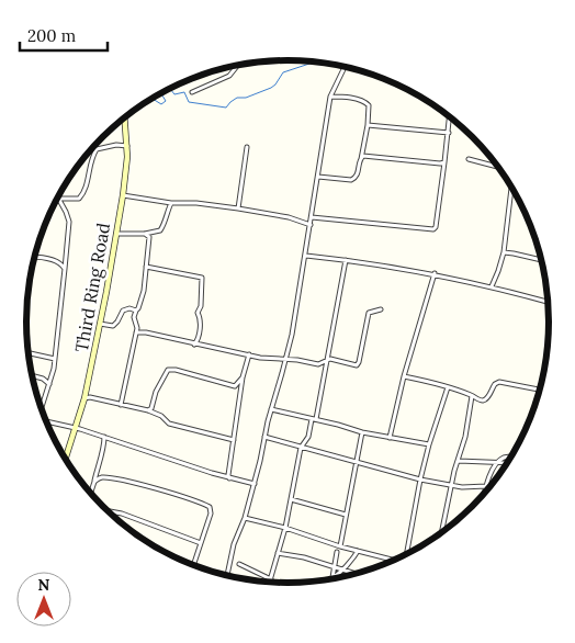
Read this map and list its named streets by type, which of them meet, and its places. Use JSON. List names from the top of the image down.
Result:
{
  "streets": {
    "street": ["Third Ring Road"]
  },
  "scale_bar": "200 m",
  "north": "top"
}
